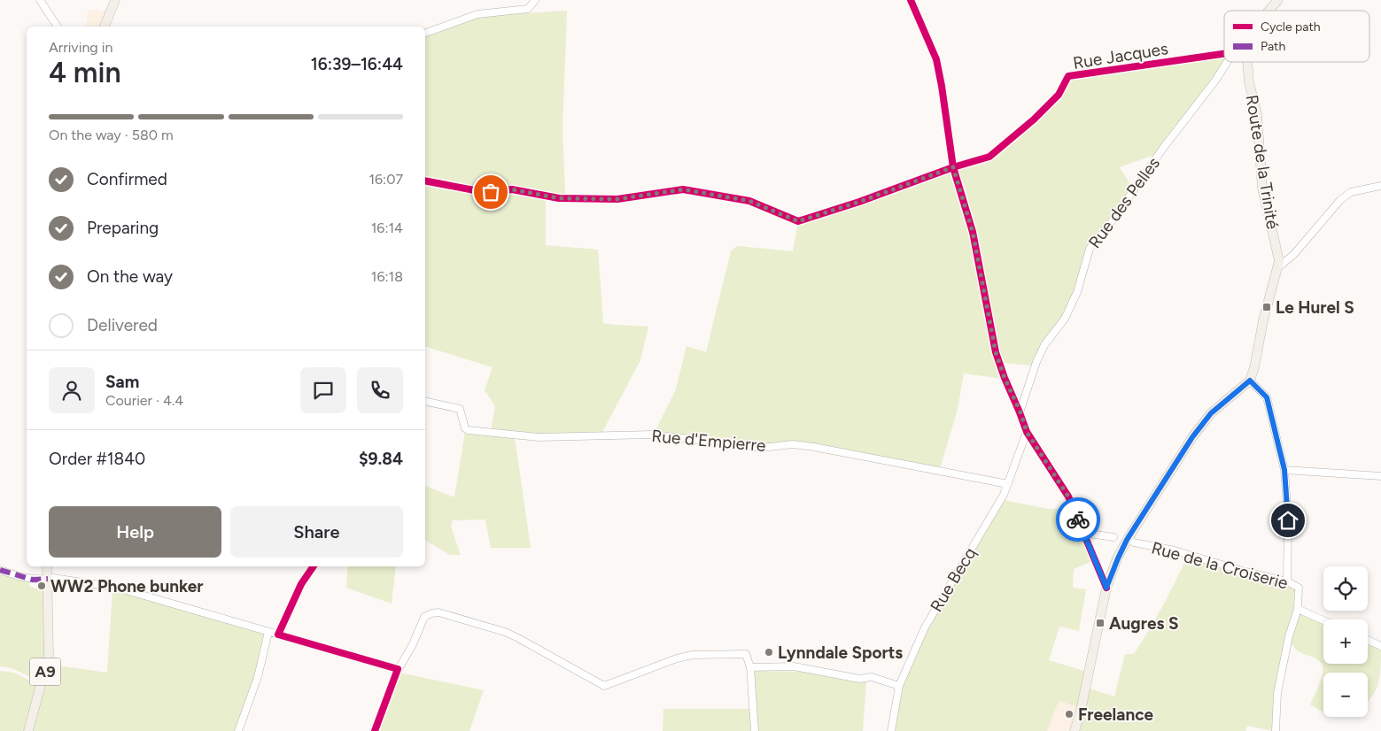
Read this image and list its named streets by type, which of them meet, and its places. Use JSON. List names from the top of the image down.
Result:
{
  "streets": {
    "main road": ["Route de la Trinité", "A9"],
    "street": [
      "Rue Jacques",
      "Rue des Pelles",
      "Rue d'Empierre",
      "Rue de la Croiserie",
      "Rue Becq"
    ]
  },
  "crossings": [
    ["Rue d'Empierre", "Rue Becq"]
  ],
  "places": {
    "transit": ["Le Hurel S", "Augres S"],
    "other": ["WW2 Phone bunker", "Lynndale Sports", "Freelance"]
  },
  "legend": ["Cycle path", "Path"],
  "page": {
    "heading": ["4 min", "Arriving in", "16:39–16:44"],
    "panel": [
      "Sam",
      "Courier · 4.4",
      "Order #1840",
      "$9.84"
    ],
    "bar": "On the way · 580 m",
    "list": [
      ["Confirmed", "16:07"],
      ["Preparing", "16:14"],
      ["On the way", "16:18"],
      "Delivered"
    ],
    "buttons": ["Help", "Share"],
    "map_buttons": ["+", "−"]
  }
}
